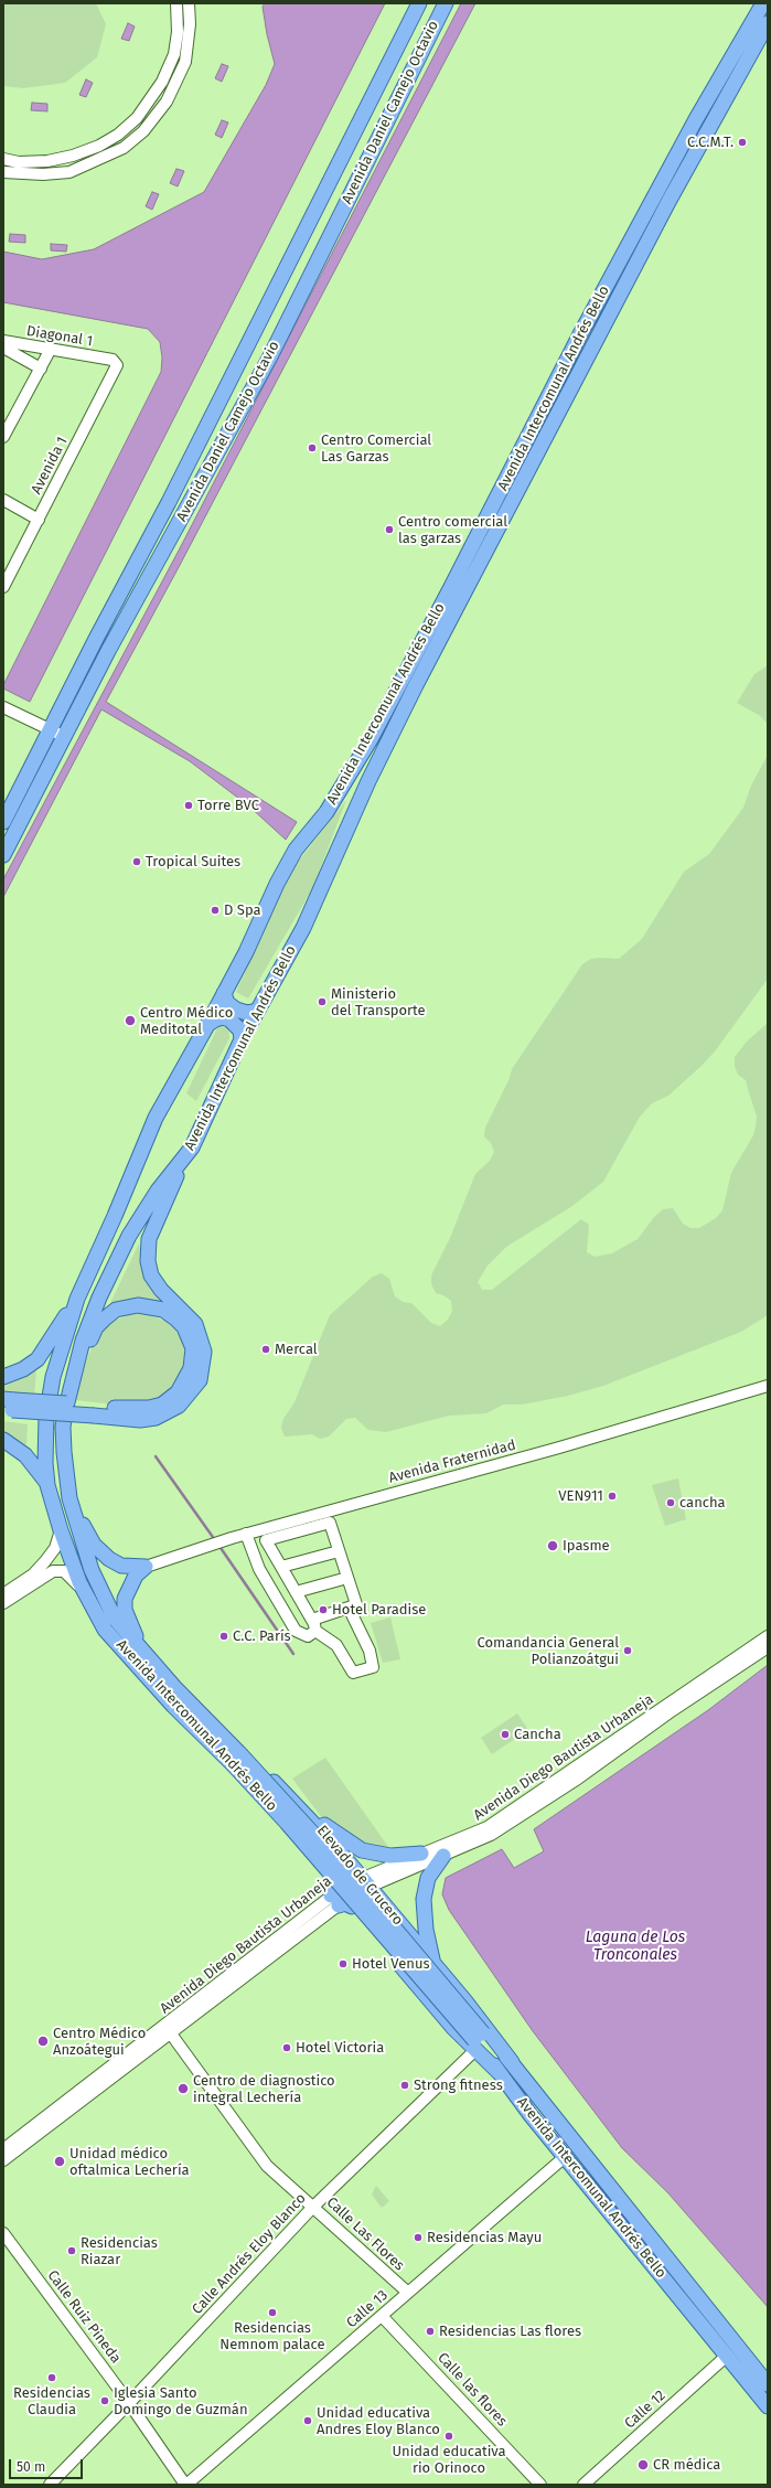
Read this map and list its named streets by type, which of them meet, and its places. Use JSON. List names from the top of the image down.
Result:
{
  "streets": {
    "main road": ["Avenida Daniel Camejo Octavio", "Avenida Intercomunal Andrés Bello", "Elevado de Crucero"],
    "street": [
      "Diagonal 1",
      "Avenida 1",
      "Avenida Fraternidad",
      "Avenida Diego Bautista Urbaneja",
      "Calle Las Flores",
      "Calle Andrés Eloy Blanco",
      "Calle 13",
      "Calle Ruiz Pineda",
      "Calle las flores",
      "Calle 12"
    ]
  },
  "crossings": [
    ["Diagonal 1", "Avenida 1"],
    ["Avenida Intercomunal Andrés Bello", "Elevado de Crucero"],
    ["Avenida Intercomunal Andrés Bello", "Calle Andrés Eloy Blanco"],
    ["Avenida Intercomunal Andrés Bello", "Calle 13"],
    ["Avenida Intercomunal Andrés Bello", "Calle 12"],
    ["Avenida Diego Bautista Urbaneja", "Elevado de Crucero"],
    ["Avenida Diego Bautista Urbaneja", "Calle Las Flores"],
    ["Elevado de Crucero", "Calle Andrés Eloy Blanco"],
    ["Calle Las Flores", "Calle Andrés Eloy Blanco"],
    ["Calle Las Flores", "Calle 13"],
    ["Calle Andrés Eloy Blanco", "Calle Ruiz Pineda"],
    ["Calle 13", "Calle Ruiz Pineda"],
    ["Calle 13", "Calle las flores"]
  ],
  "water": ["Laguna de Los Tronconales"],
  "places": [
    "C.C.M.T.",
    "Centro Comercial Las Garzas",
    "Centro comercial las garzas",
    "Torre BVC",
    "Tropical Suites",
    "D Spa",
    "Ministerio del Transporte",
    "Centro Médico Meditotal",
    "Mercal",
    "VEN911",
    "cancha",
    "Ipasme",
    "Hotel Paradise",
    "C.C. París",
    "Comandancia General Polianzoátgui",
    "Cancha",
    "Hotel Venus",
    "Centro Médico Anzoátegui",
    "Hotel Victoria",
    "Strong fitness",
    "Centro de diagnostico integral Lechería",
    "Unidad médico oftalmica Lechería",
    "Residencias Mayu",
    "Residencias Riazar",
    "Residencias Nemnom palace",
    "Residencias Las flores",
    "Residencias Claudia",
    "Iglesia Santo Domingo de Guzmán",
    "Unidad educativa Andres Eloy Blanco",
    "Unidad educativa rio Orinoco",
    "CR médica"
  ],
  "scale_bar": "50 m"
}
